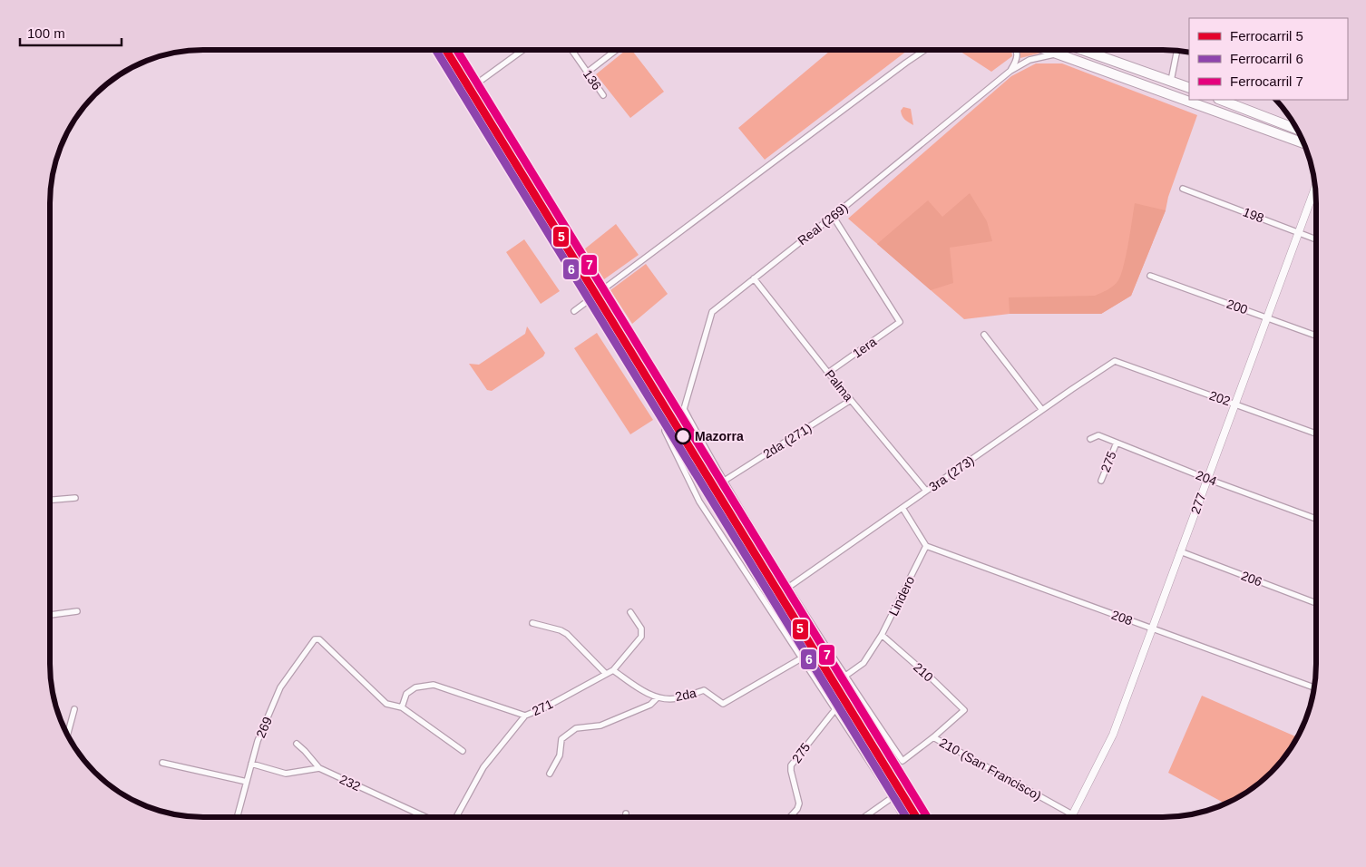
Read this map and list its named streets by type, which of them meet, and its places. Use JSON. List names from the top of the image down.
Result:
{
  "streets": {
    "street": [
      "136",
      "198",
      "Real (269)",
      "200",
      "1era",
      "Palma",
      "202",
      "2da (271)",
      "275",
      "3ra (273)",
      "204",
      "277",
      "206",
      "Lindero",
      "208",
      "210",
      "2da",
      "271",
      "269",
      "210 (San Francisco)",
      "232"
    ]
  },
  "crossings": [
    ["198", "277"],
    ["Real (269)", "1era"],
    ["Real (269)", "Palma"],
    ["200", "277"],
    ["1era", "Palma"],
    ["Palma", "2da (271)"],
    ["Palma", "3ra (273)"],
    ["202", "3ra (273)"],
    ["202", "277"],
    ["275", "204"],
    ["204", "277"],
    ["277", "206"],
    ["277", "208"],
    ["277", "210 (San Francisco)"],
    ["Lindero", "208"],
    ["Lindero", "210"],
    ["210", "210 (San Francisco)"],
    ["2da", "271"]
  ],
  "places": ["Mazorra"],
  "lines": ["rail line 5", "rail line 6", "rail line 7"],
  "legend": ["Ferrocarril 5", "Ferrocarril 6", "Ferrocarril 7"],
  "scale_bar": "100 m"
}
